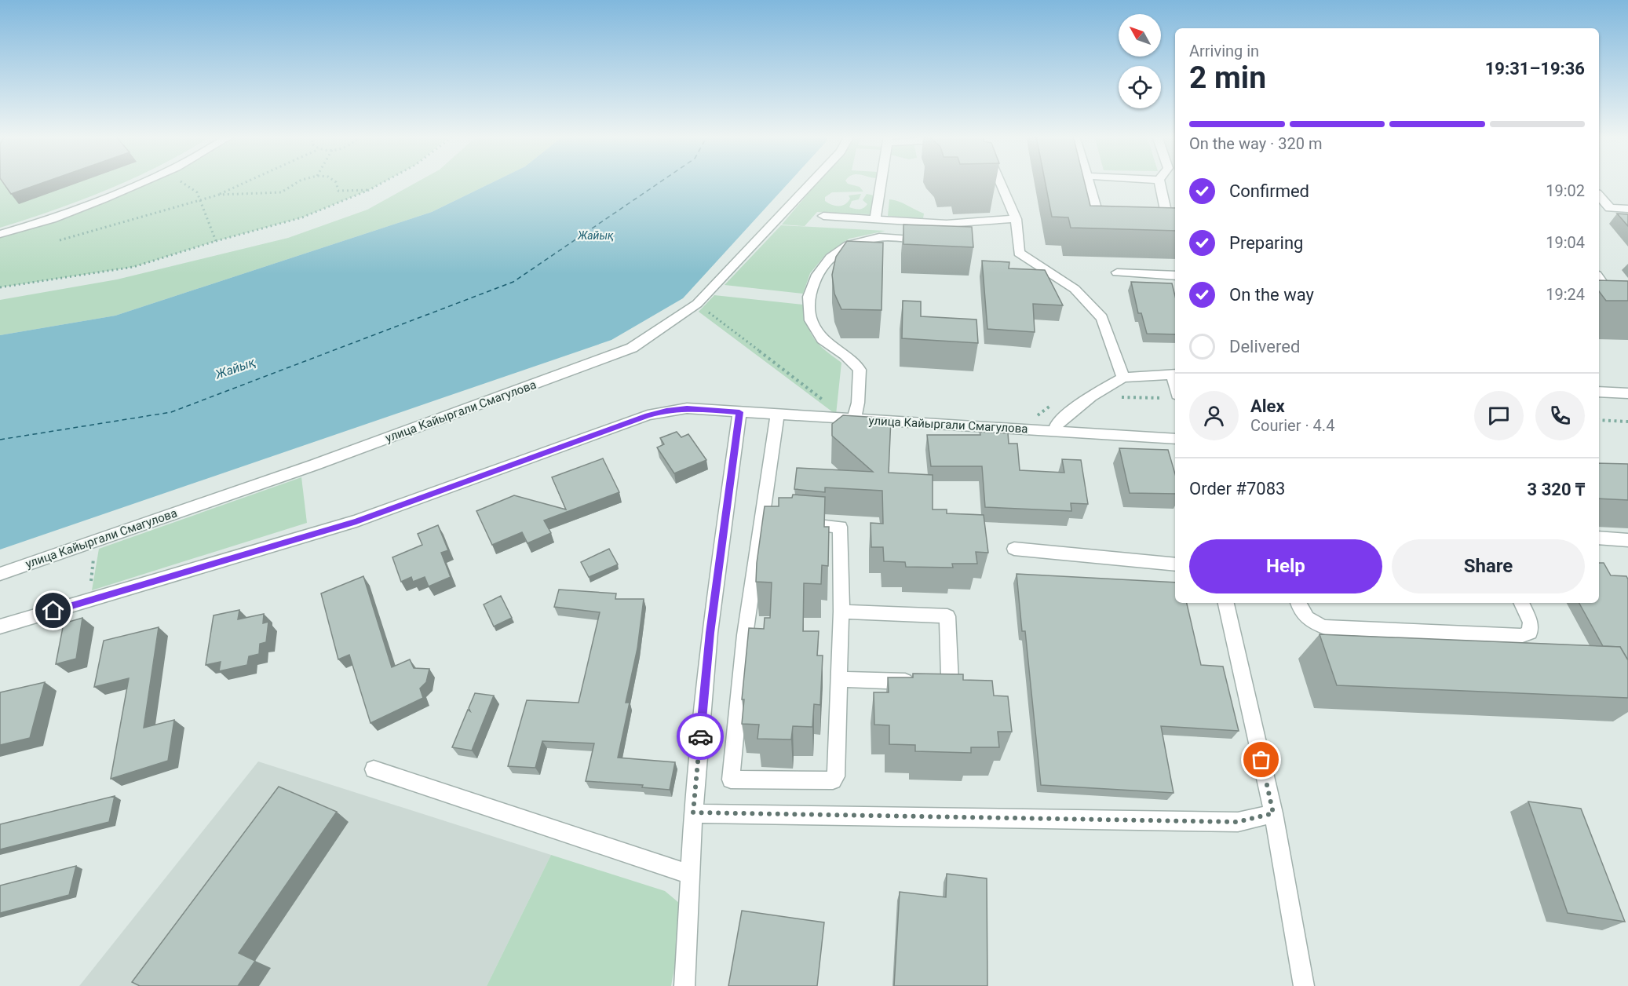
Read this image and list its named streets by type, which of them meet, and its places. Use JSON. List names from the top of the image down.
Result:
{
  "streets": {
    "street": ["улица Кайыргали Смагулова"]
  },
  "water": ["Жайық"],
  "north": "top left",
  "page": {
    "heading": ["2 min", "Arriving in", "19:31–19:36"],
    "panel": [
      "Alex",
      "Courier · 4.4",
      "Order #7083",
      "3 320 ₸"
    ],
    "bar": "On the way · 320 m",
    "list": [
      ["Confirmed", "19:02"],
      ["Preparing", "19:04"],
      ["On the way", "19:24"],
      "Delivered"
    ],
    "buttons": ["Help", "Share"]
  }
}
